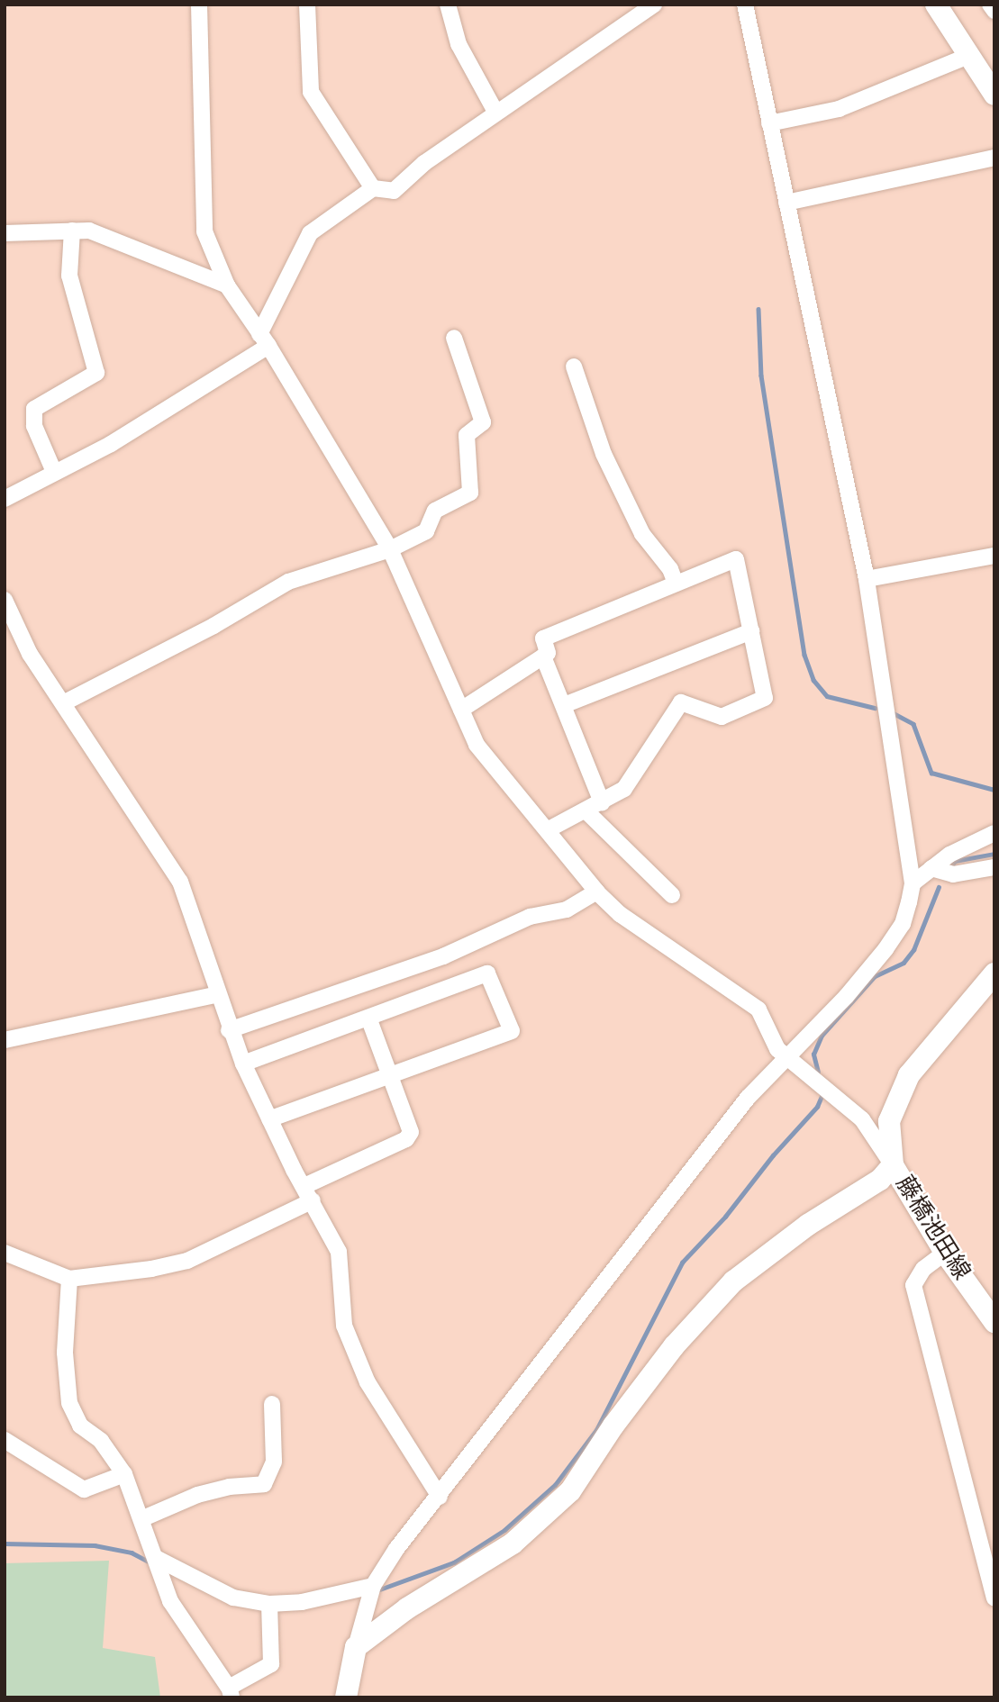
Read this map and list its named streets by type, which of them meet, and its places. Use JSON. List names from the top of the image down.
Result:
{
  "streets": {
    "street": ["藤橋池田線"]
  }
}
